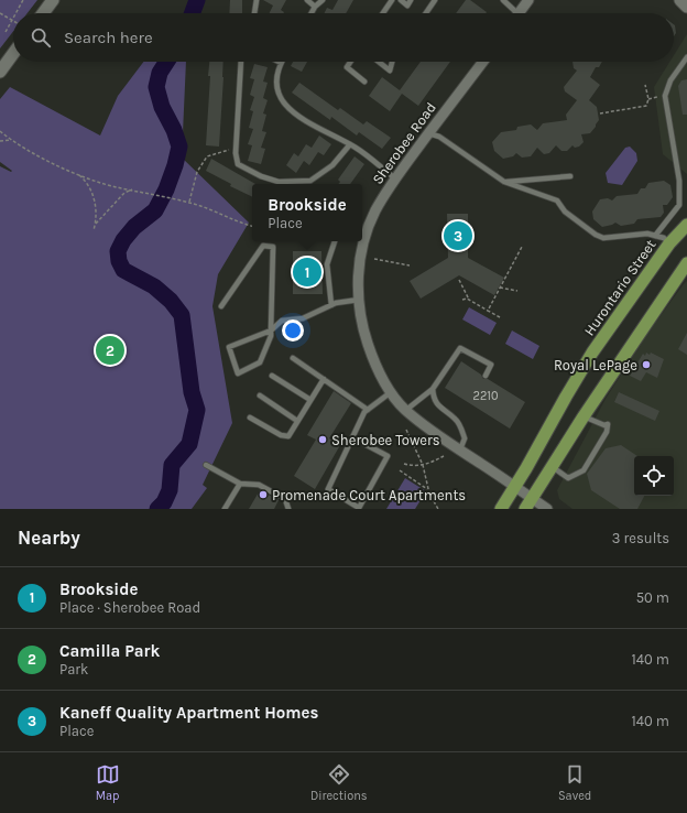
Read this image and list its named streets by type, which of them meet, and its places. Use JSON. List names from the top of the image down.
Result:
{
  "streets": {
    "main road": ["Hurontario Street"],
    "street": ["Sherobee Road"]
  },
  "crossings": [
    ["Sherobee Road", "Hurontario Street"]
  ],
  "places": ["Royal LePage", "Sherobee Towers", "Promenade Court Apartments"],
  "house_numbers": ["2210"],
  "page": {
    "search": "Search here",
    "popup": ["Brookside", "Place"],
    "pins": ["3", "1", "2"],
    "heading": ["Nearby", "3 results"],
    "list": [
      {
        "mark": "1",
        "name": "Brookside",
        "note": "Place · Sherobee Road",
        "value": "50 m"
      },
      {
        "mark": "2",
        "name": "Camilla Park",
        "note": "Park",
        "value": "140 m"
      },
      {
        "mark": "3",
        "name": "Kaneff Quality Apartment Homes",
        "note": "Place",
        "value": "140 m"
      }
    ],
    "nav": ["Map", "Directions", "Saved"]
  }
}
